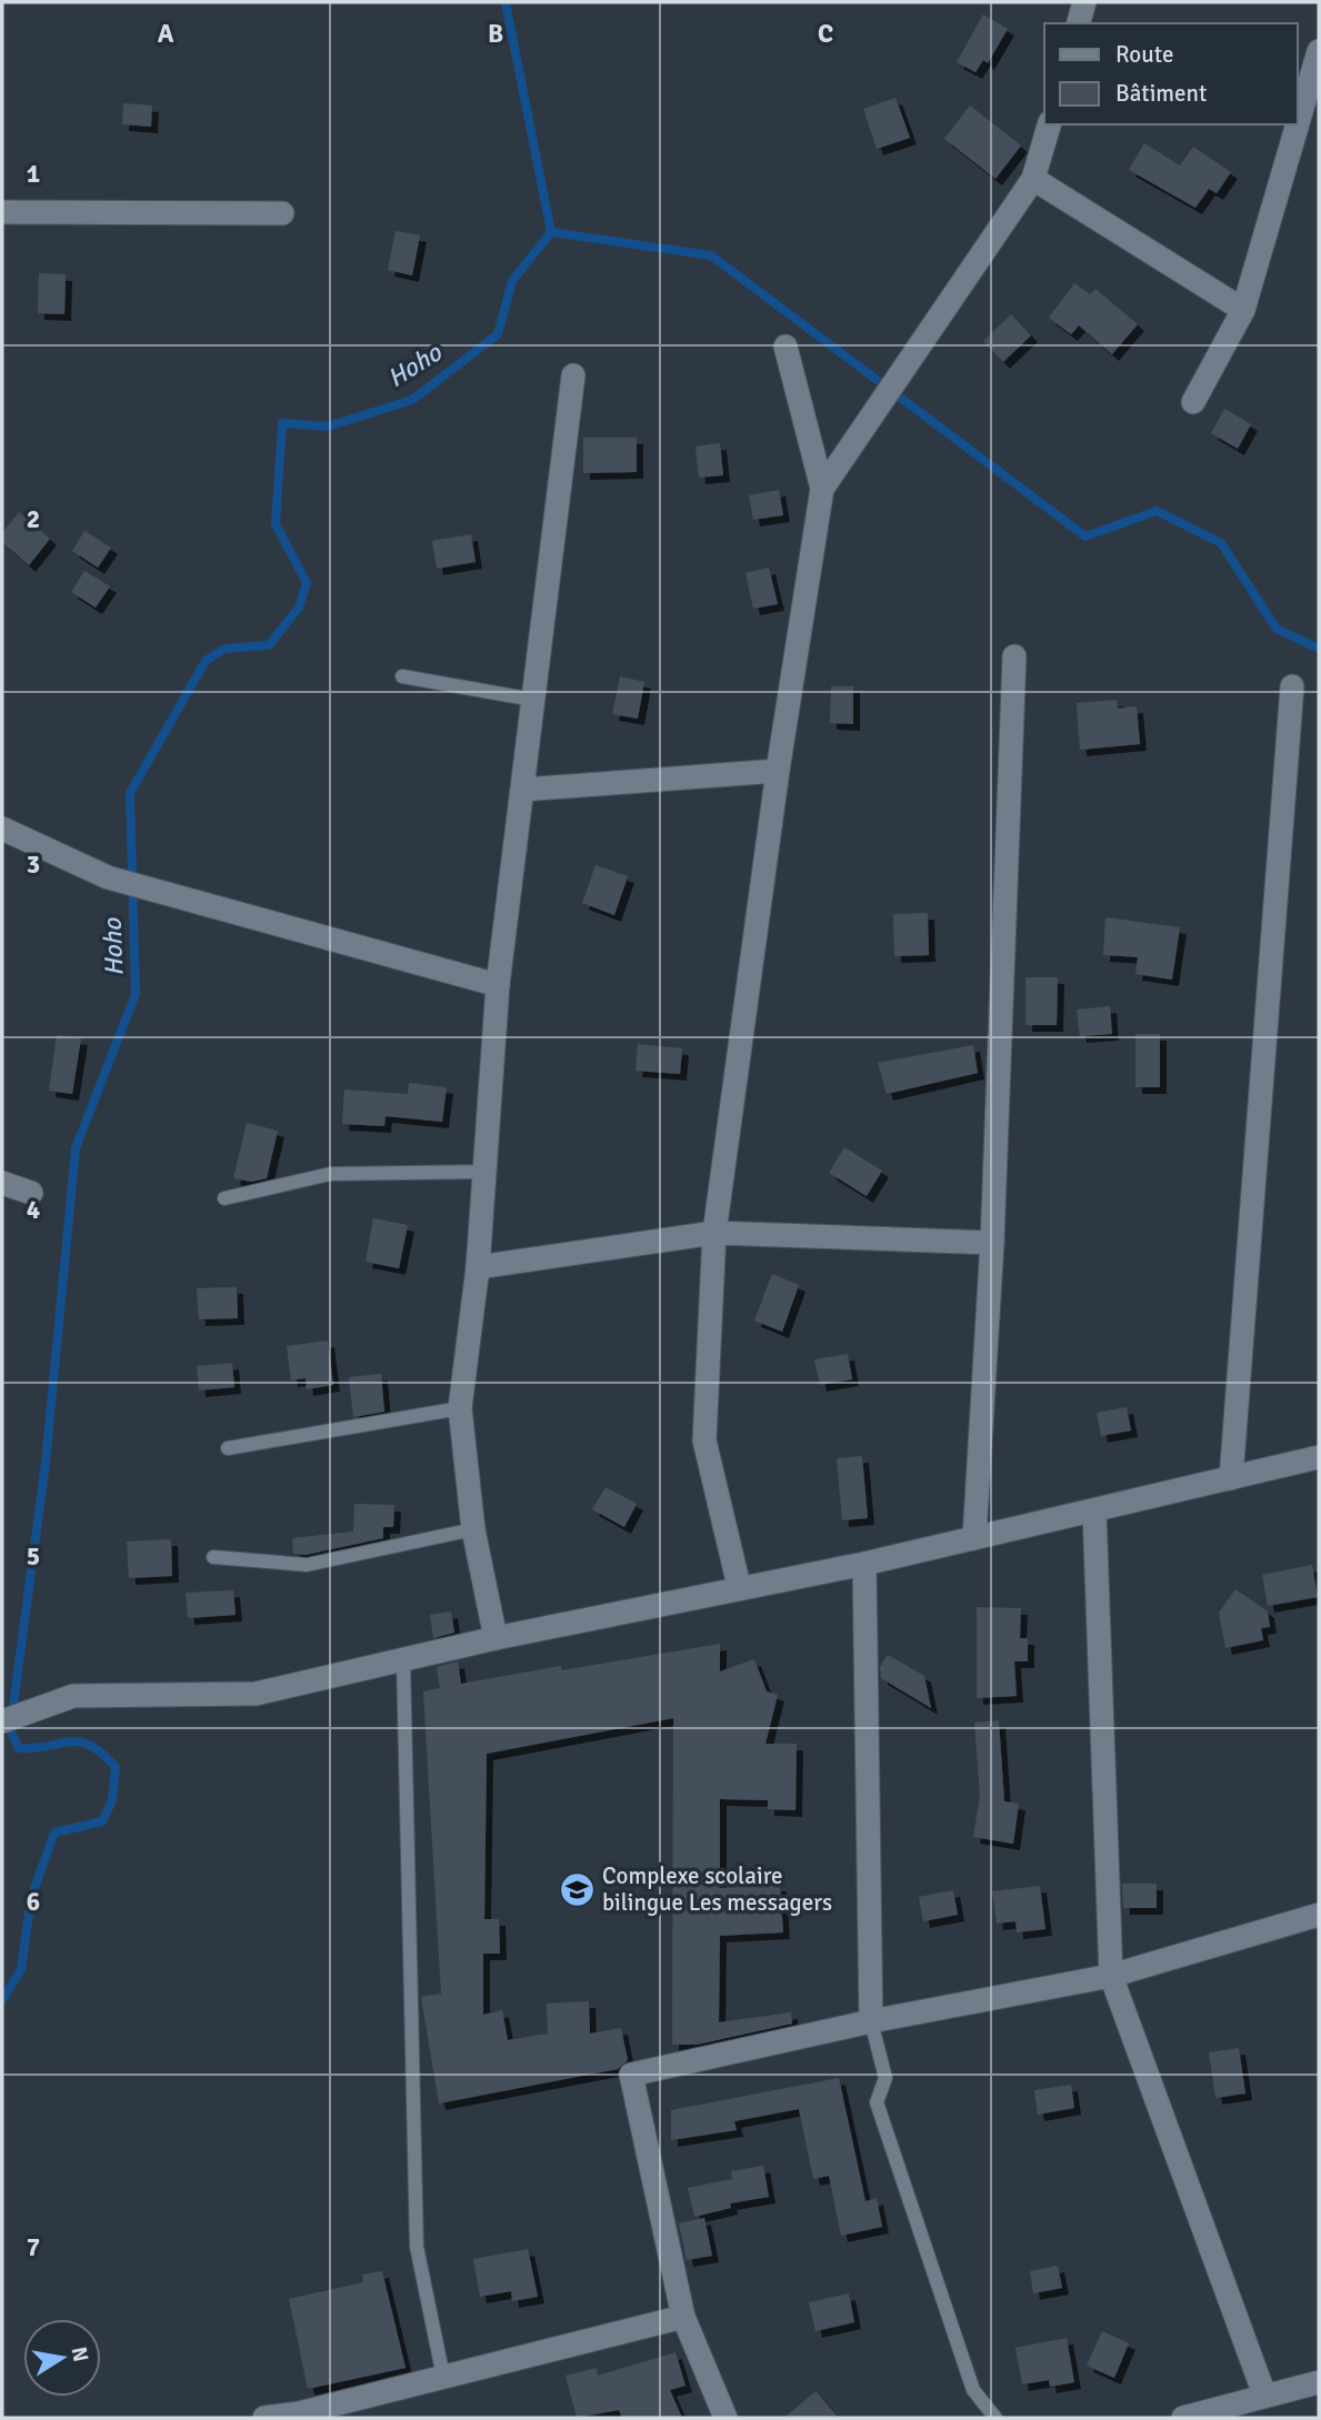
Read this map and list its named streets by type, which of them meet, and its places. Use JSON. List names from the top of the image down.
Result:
{
  "water": ["Hoho"],
  "places": {
    "school or university": ["Complexe scolaire bilingue Les messagers"]
  },
  "legend": ["Route", "Bâtiment"],
  "north": "right",
  "grid": {
    "columns": ["A", "B", "C"],
    "rows": [
      "1",
      "2",
      "3",
      "4",
      "5",
      "6",
      "7"
    ]
  }
}
